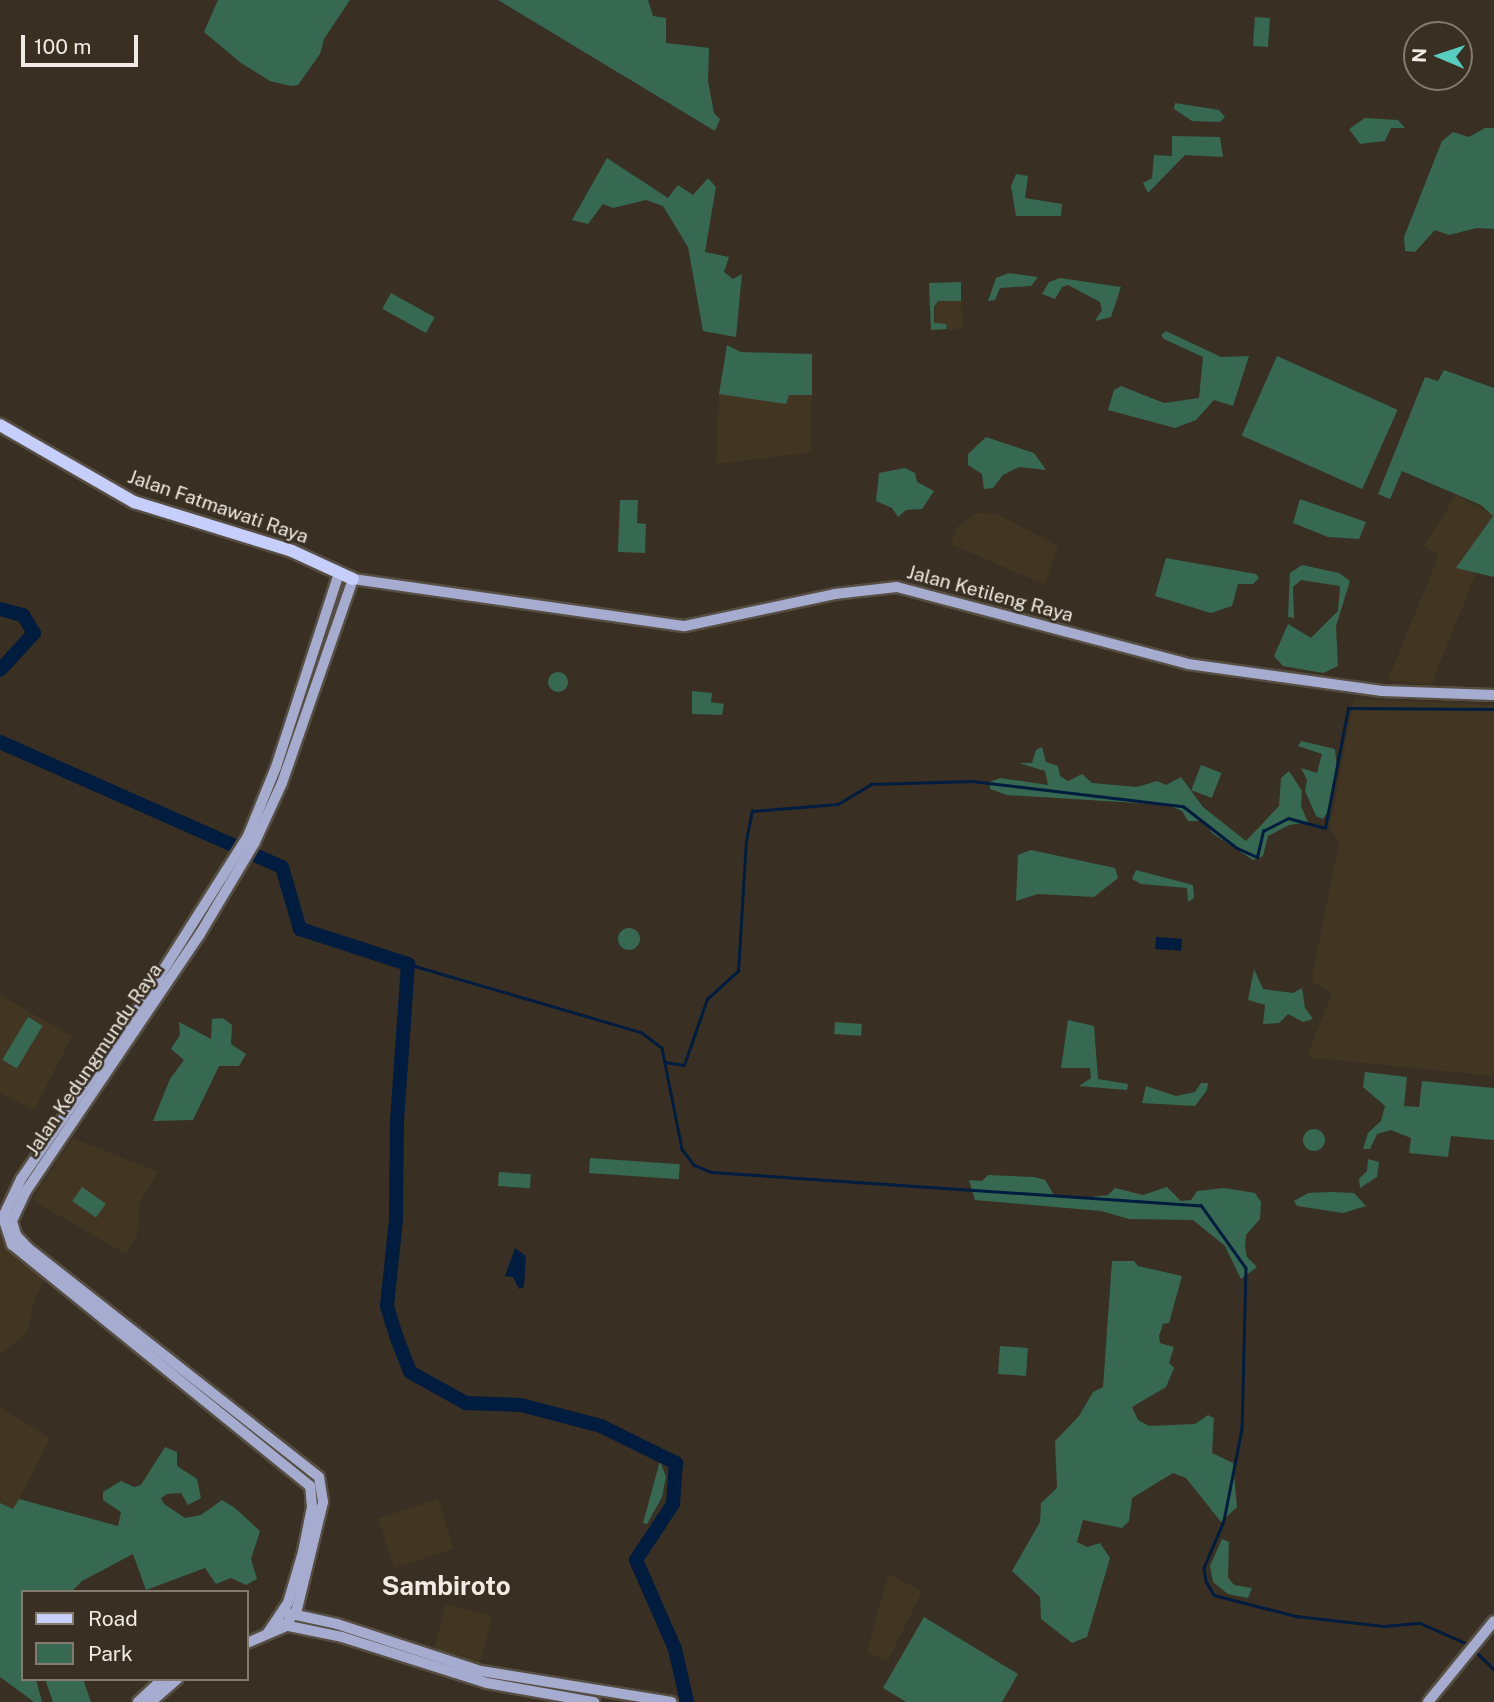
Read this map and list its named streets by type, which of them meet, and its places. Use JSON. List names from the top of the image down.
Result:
{
  "streets": {
    "main road": ["Jalan Fatmawati Raya", "Jalan Ketileng Raya", "Jalan Kedungmundu Raya"]
  },
  "crossings": [
    ["Jalan Fatmawati Raya", "Jalan Ketileng Raya"],
    ["Jalan Fatmawati Raya", "Jalan Kedungmundu Raya"],
    ["Jalan Ketileng Raya", "Jalan Kedungmundu Raya"]
  ],
  "districts": ["Sambiroto"],
  "legend": ["Road", "Park"],
  "scale_bar": "100 m",
  "north": "left"
}
